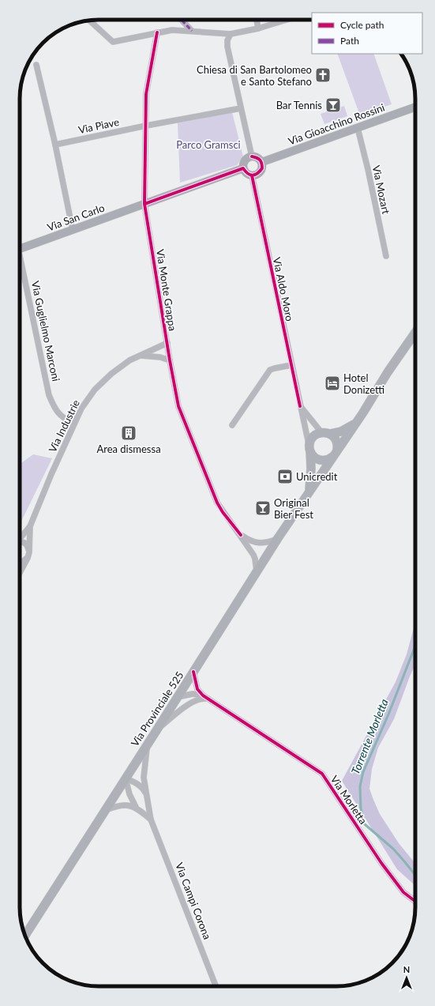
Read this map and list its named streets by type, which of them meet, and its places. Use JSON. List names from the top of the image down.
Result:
{
  "streets": {
    "main road": ["Via Provinciale 525"],
    "street": [
      "Via Gioacchino Rossini",
      "Via Piave",
      "Via Mozart",
      "Via San Carlo",
      "Via Aldo Moro",
      "Via Monte Grappa",
      "Via Guglielmo Marconi",
      "Via Industrie",
      "Via Morletta",
      "Via Campi Corona"
    ]
  },
  "crossings": [
    ["Via Gioacchino Rossini", "Via Mozart"],
    ["Via Gioacchino Rossini", "Via Aldo Moro"],
    ["Via Piave", "Via Monte Grappa"],
    ["Via San Carlo", "Via Monte Grappa"],
    ["Via Aldo Moro", "Via Provinciale 525"],
    ["Via Monte Grappa", "Via Industrie"],
    ["Via Guglielmo Marconi", "Via Industrie"],
    ["Via Provinciale 525", "Via Morletta"],
    ["Via Provinciale 525", "Via Campi Corona"]
  ],
  "water": ["Torrente Morletta"],
  "parks": ["Parco Gramsci"],
  "places": {
    "church": ["Chiesa di San Bartolomeo e Santo Stefano"],
    "bar": ["Bar Tennis", "Original Bier Fest"],
    "hotel": ["Hotel Donizetti"],
    "building": ["Area dismessa"],
    "bank": ["Unicredit"]
  },
  "legend": ["Cycle path", "Path"],
  "north": "top"
}
